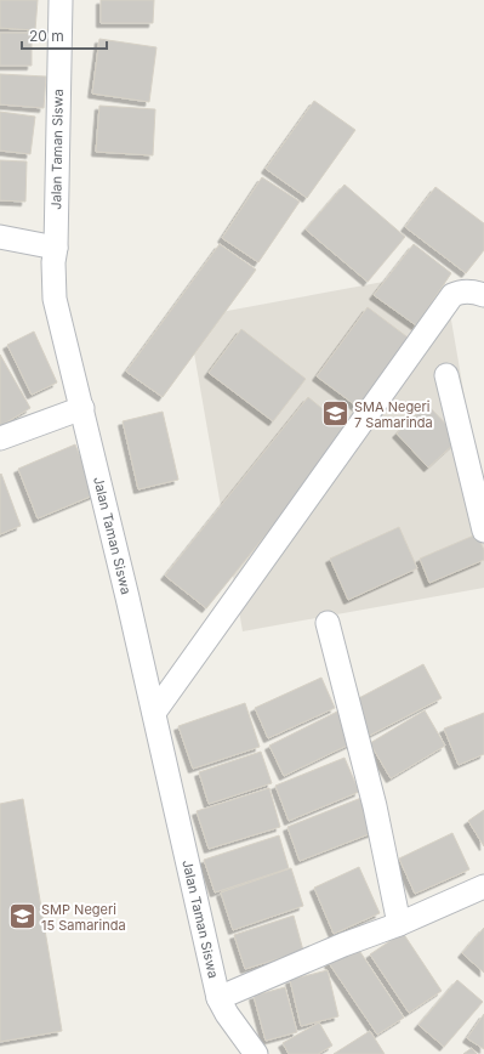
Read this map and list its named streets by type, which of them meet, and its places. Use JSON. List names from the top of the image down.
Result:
{
  "streets": {
    "street": ["Jalan Taman Siswa"]
  },
  "places": {
    "school or university": ["SMA Negeri 7 Samarinda", "SMP Negeri 15 Samarinda"]
  },
  "scale_bar": "20 m"
}
